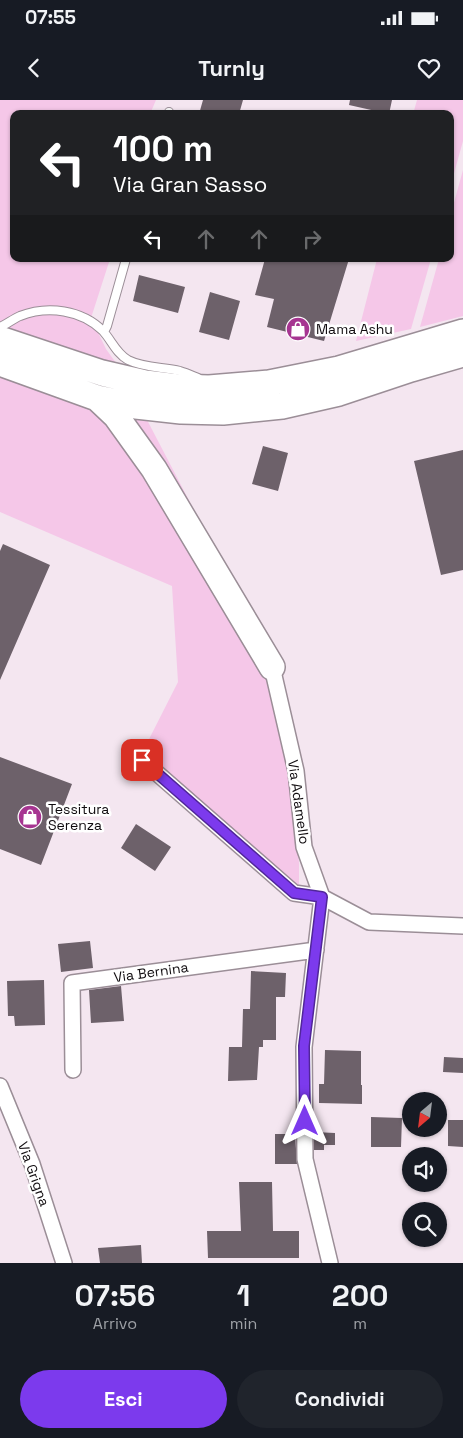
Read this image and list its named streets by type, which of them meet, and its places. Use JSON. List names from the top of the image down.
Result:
{
  "streets": {
    "street": ["Via Adamello", "Via Bernina", "Via Grigna"]
  },
  "crossings": [
    ["Via Adamello", "Via Bernina"]
  ],
  "places": {
    "shop": ["Mama Ashu", "Tessitura Serenza"]
  },
  "north": "bottom left",
  "page": {
    "status": "07:55",
    "header": "Turnly",
    "turn": ["100 m", "Via Gran Sasso"],
    "eta": [
      "07:56",
      "Arrivo",
      "1",
      "min",
      "200",
      "m"
    ],
    "buttons": ["Esci", "Condividi"]
  }
}
